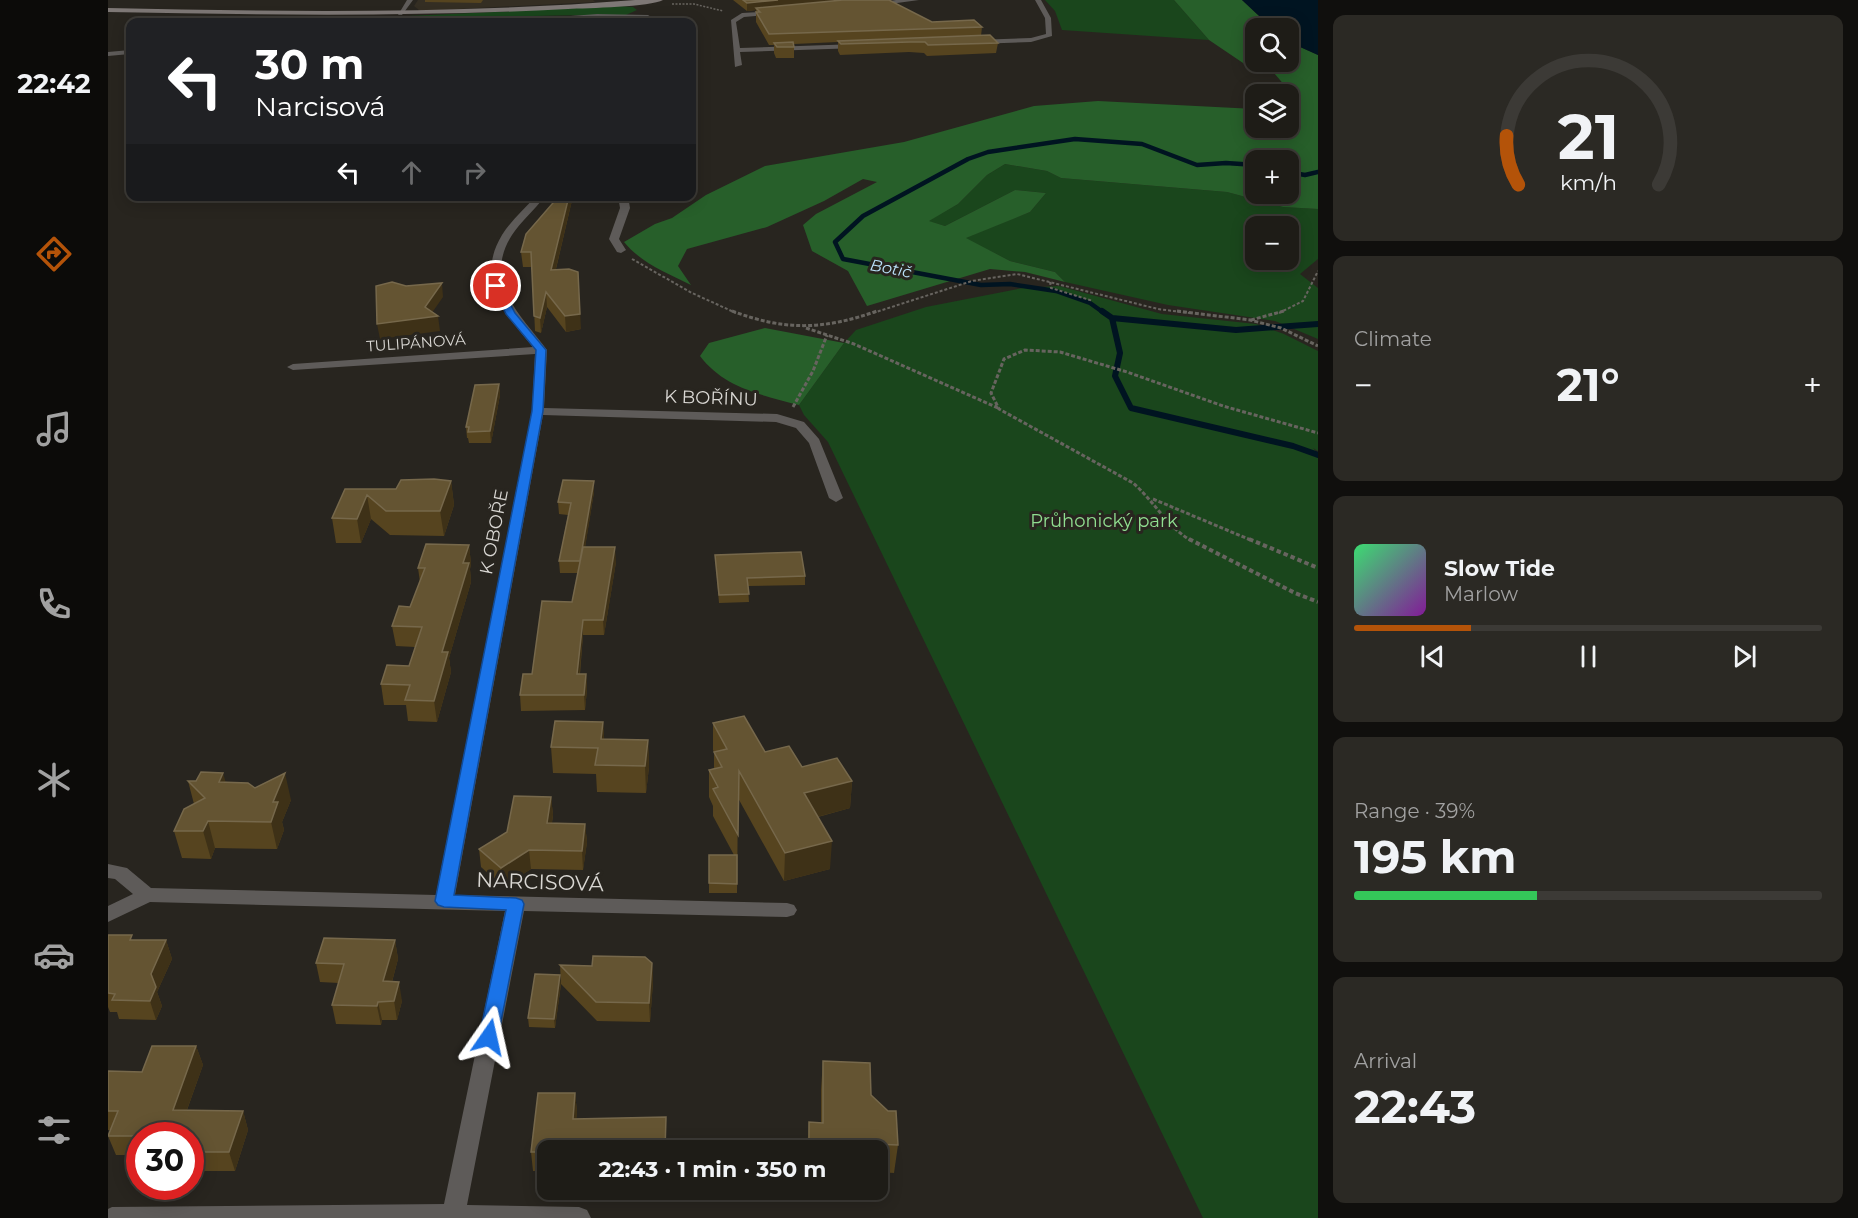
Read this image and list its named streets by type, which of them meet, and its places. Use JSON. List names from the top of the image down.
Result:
{
  "streets": {
    "street": [
      "TULIPÁNOVÁ",
      "K BOŘÍNU",
      "K OBOŘE",
      "NARCISOVÁ"
    ]
  },
  "crossings": [
    ["TULIPÁNOVÁ", "K OBOŘE"],
    ["K BOŘÍNU", "K OBOŘE"],
    ["K OBOŘE", "NARCISOVÁ"]
  ],
  "water": ["Botič"],
  "parks": ["Průhonický park"],
  "page": {
    "tabs": "22:42",
    "map_buttons": ["+", "−"],
    "turn": ["30 m", "Narcisová"],
    "tile": [
      "Climate",
      ["Range · 39%", "195 km"],
      ["Arrival", "22:43"]
    ],
    "heat": ["−", "21°", "+"],
    "song": ["Slow Tide", "Marlow"],
    "limit": "30",
    "trip": "22:43 · 1 min · 350 m",
    "gauge": ["21", "km/h"]
  }
}
